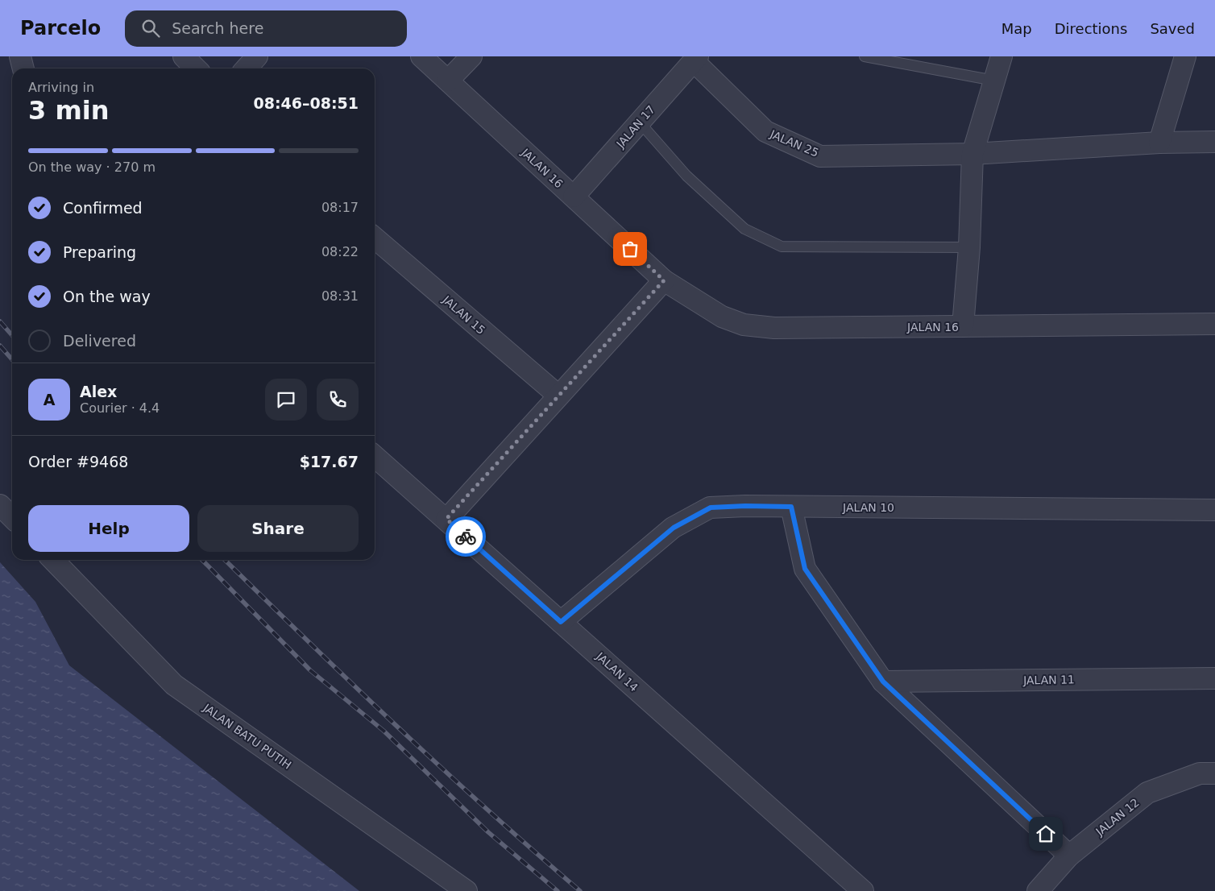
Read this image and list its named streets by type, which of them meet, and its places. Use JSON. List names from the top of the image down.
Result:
{
  "streets": {
    "street": [
      "JALAN 17",
      "JALAN 25",
      "JALAN 16",
      "JALAN 15",
      "JALAN 10",
      "JALAN 14",
      "JALAN 11",
      "JALAN BATU PUTIH",
      "JALAN 12"
    ]
  },
  "crossings": [
    ["JALAN 17", "JALAN 25"],
    ["JALAN 17", "JALAN 16"],
    ["JALAN 10", "JALAN 14"]
  ],
  "page": {
    "header": "Parcelo",
    "search": "Search here",
    "nav": ["Map", "Directions", "Saved"],
    "heading": ["3 min", "Arriving in", "08:46–08:51"],
    "panel": [
      "Alex",
      "Courier · 4.4",
      "Order #9468",
      "$17.67"
    ],
    "bar": "On the way · 270 m",
    "list": [
      ["Confirmed", "08:17"],
      ["Preparing", "08:22"],
      ["On the way", "08:31"],
      "Delivered"
    ],
    "round": "A",
    "buttons": ["Help", "Share"]
  }
}
